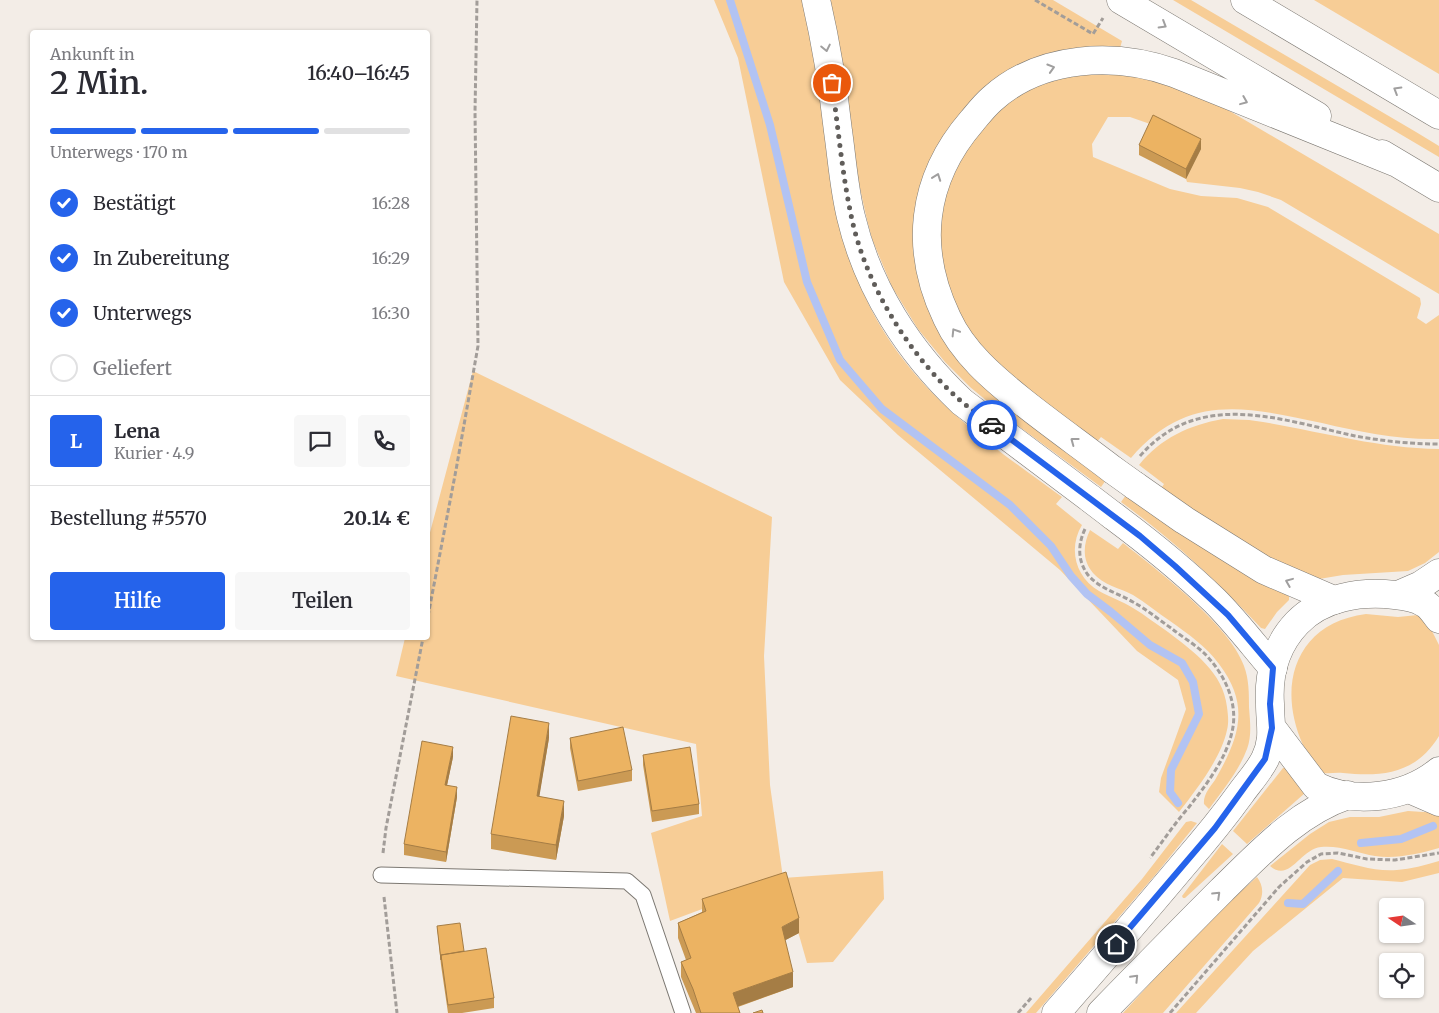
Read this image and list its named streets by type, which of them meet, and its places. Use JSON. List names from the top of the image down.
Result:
{
  "north": "left",
  "page": {
    "heading": ["2 Min.", "Ankunft in", "16:40–16:45"],
    "panel": [
      "Lena",
      "Kurier · 4.9",
      "Bestellung #5570",
      "20.14 €"
    ],
    "bar": "Unterwegs · 170 m",
    "list": [
      ["Bestätigt", "16:28"],
      ["In Zubereitung", "16:29"],
      ["Unterwegs", "16:30"],
      "Geliefert"
    ],
    "round": "L",
    "buttons": ["Hilfe", "Teilen"]
  }
}
